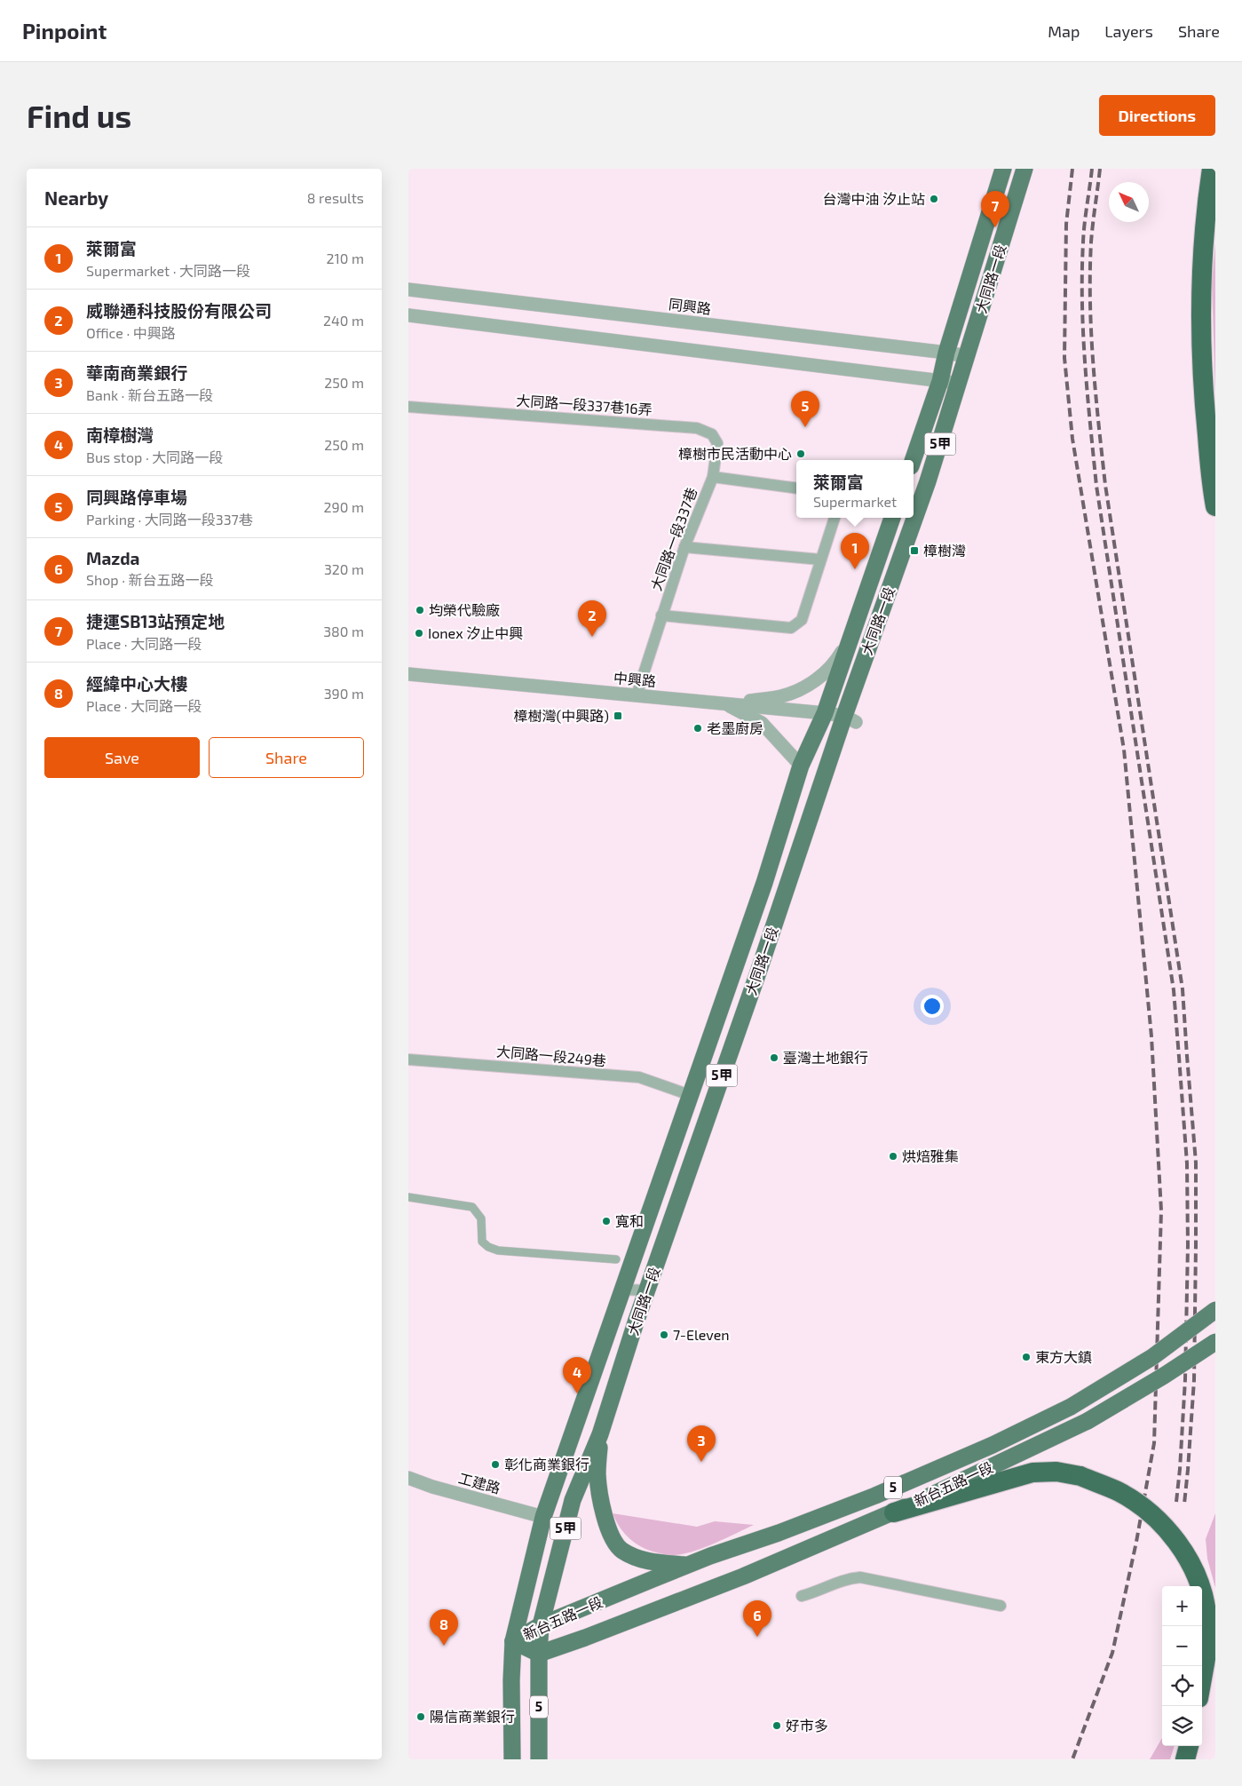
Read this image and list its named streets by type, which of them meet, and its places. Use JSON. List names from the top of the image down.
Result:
{
  "streets": {
    "main road": [
      "大同路一段",
      "5甲",
      "新台五路一段",
      "5"
    ],
    "street": [
      "同興路",
      "大同路一段337巷16弄",
      "大同路一段337巷",
      "中興路",
      "大同路一段249巷",
      "工建路"
    ]
  },
  "crossings": [
    ["大同路一段", "同興路"],
    ["大同路一段", "中興路"],
    ["大同路一段", "大同路一段249巷"],
    ["大同路一段", "工建路"],
    ["大同路一段", "新台五路一段"],
    ["大同路一段337巷16弄", "大同路一段337巷"],
    ["大同路一段337巷", "中興路"]
  ],
  "places": {
    "other": [
      "台灣中油 汐止站",
      "樟樹市民活動中心",
      "均榮代驗廠",
      "Ionex 汐止中興",
      "老墨廚房",
      "臺灣土地銀行",
      "烘焙雅集",
      "寬和",
      "7-Eleven",
      "東方大鎮",
      "彰化商業銀行",
      "陽信商業銀行",
      "好市多"
    ],
    "transit": ["樟樹灣", "樟樹灣(中興路)"]
  },
  "north": "top left",
  "page": {
    "header": "Pinpoint",
    "nav": ["Map", "Layers", "Share"],
    "buttons": [
      "Directions",
      ["Save", "Share"]
    ],
    "title": "Find us",
    "heading": ["Nearby", "8 results"],
    "pins": [
      "7",
      "5",
      "1",
      "2",
      "4",
      "3",
      "6",
      "8"
    ],
    "list": [
      {
        "mark": "1",
        "name": "萊爾富",
        "note": "Supermarket · 大同路一段",
        "value": "210 m"
      },
      {
        "mark": "2",
        "name": "威聯通科技股份有限公司",
        "note": "Office · 中興路",
        "value": "240 m"
      },
      {
        "mark": "3",
        "name": "華南商業銀行",
        "note": "Bank · 新台五路一段",
        "value": "250 m"
      },
      {
        "mark": "4",
        "name": "南樟樹灣",
        "note": "Bus stop · 大同路一段",
        "value": "250 m"
      },
      {
        "mark": "5",
        "name": "同興路停車場",
        "note": "Parking · 大同路一段337巷",
        "value": "290 m"
      },
      {
        "mark": "6",
        "name": "Mazda",
        "note": "Shop · 新台五路一段",
        "value": "320 m"
      },
      {
        "mark": "7",
        "name": "捷運SB13站預定地",
        "note": "Place · 大同路一段",
        "value": "380 m"
      },
      {
        "mark": "8",
        "name": "經緯中心大樓",
        "note": "Place · 大同路一段",
        "value": "390 m"
      }
    ],
    "popup": ["萊爾富", "Supermarket"],
    "map_buttons": ["+", "−"]
  }
}
